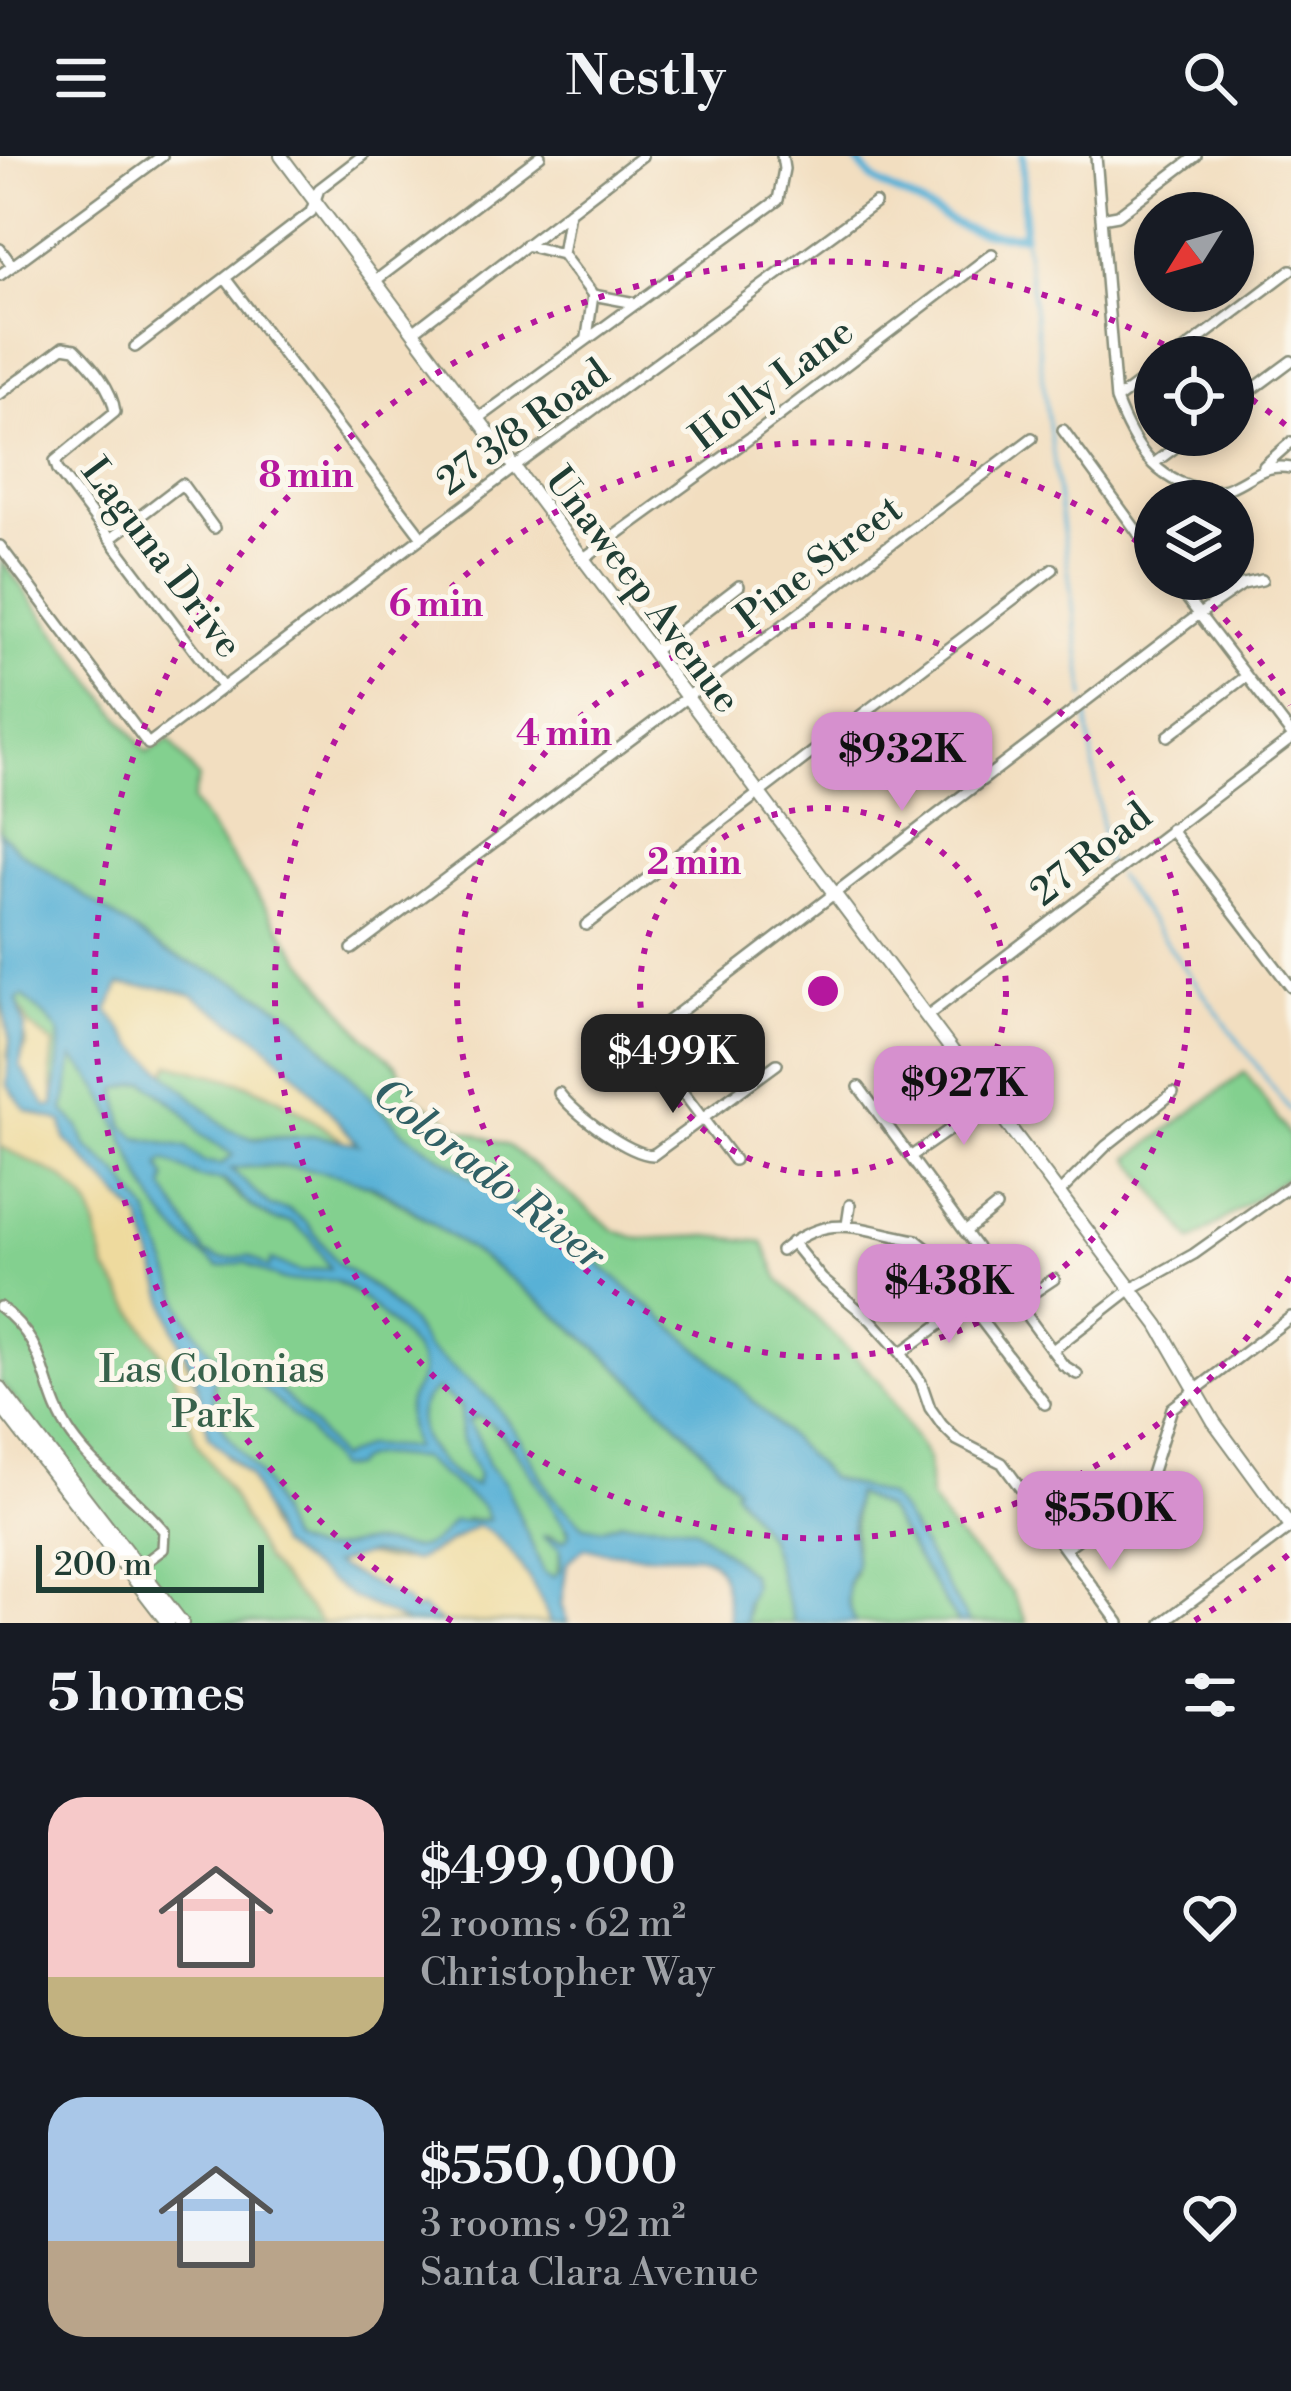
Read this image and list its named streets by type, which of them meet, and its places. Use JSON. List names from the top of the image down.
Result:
{
  "streets": {
    "main road": ["Unaweep Avenue"],
    "street": [
      "Holly Lane",
      "27 3/8 Road",
      "Laguna Drive",
      "Pine Street",
      "27 Road"
    ]
  },
  "crossings": [
    ["Holly Lane", "Unaweep Avenue"],
    ["27 3/8 Road", "Laguna Drive"],
    ["27 3/8 Road", "Unaweep Avenue"],
    ["Pine Street", "Unaweep Avenue"],
    ["Unaweep Avenue", "27 Road"]
  ],
  "water": ["Colorado River"],
  "parks": ["Las Colonias Park"],
  "scale_bar": "200 m",
  "north": "bottom left",
  "page": {
    "header": "Nestly",
    "price": [
      "$932K",
      "$499K",
      "$927K",
      "$438K",
      "$550K"
    ],
    "scale": "200 m",
    "heading": "5 homes",
    "list": [
      {
        "name": "$499,000",
        "note": "2 rooms · 62 m² · Christopher Way"
      },
      {
        "name": "$550,000",
        "note": "3 rooms · 92 m² · Santa Clara Avenue"
      }
    ]
  },
  "rings": [
    "8 min",
    "6 min",
    "4 min",
    "2 min"
  ]
}
